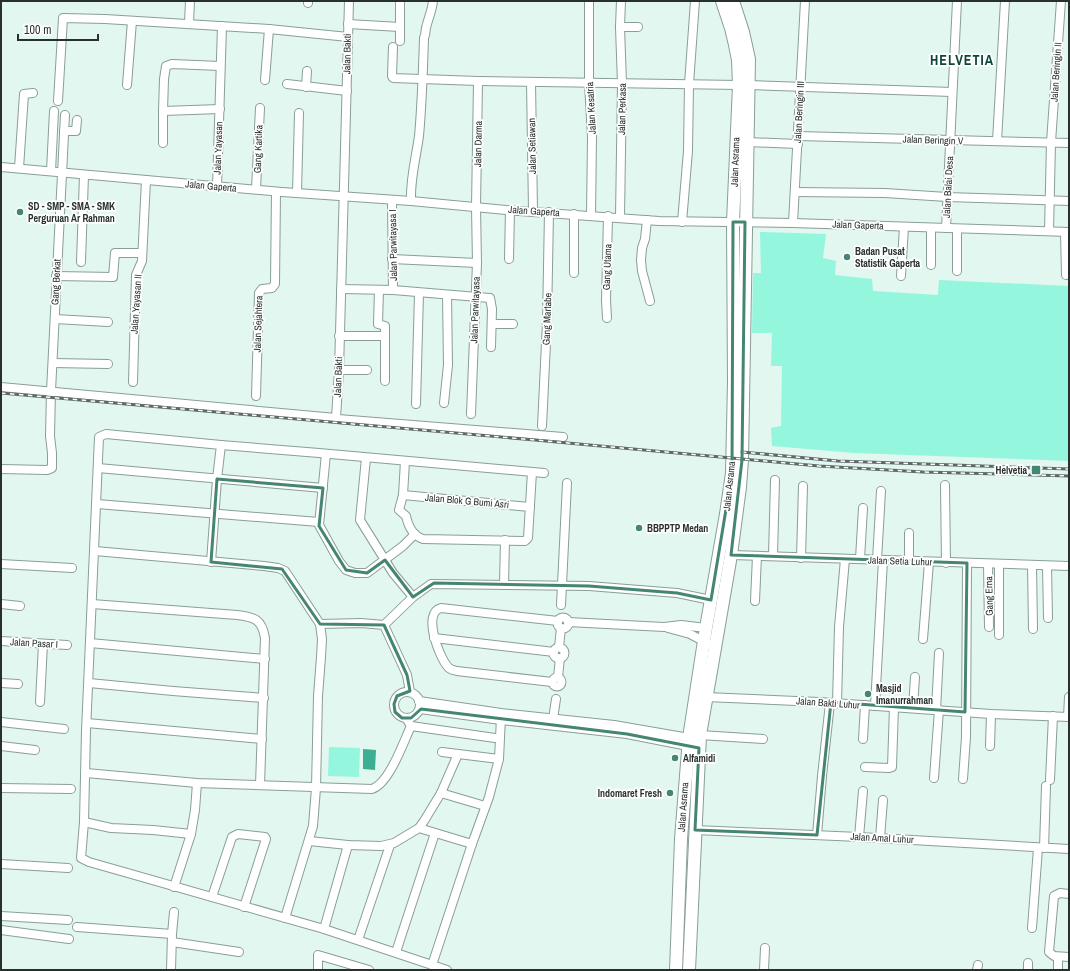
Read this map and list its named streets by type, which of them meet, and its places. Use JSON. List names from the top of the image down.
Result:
{
  "streets": {
    "highway": ["Jalan Asrama"],
    "street": [
      "Jalan Bakti",
      "Jalan Beringin II",
      "Jalan Kesatria",
      "Jalan Perkasa",
      "Jalan Beringin III",
      "Jalan Beringin V",
      "Jalan Darma",
      "Jalan Setiawan",
      "Jalan Yayasan",
      "Gang Kartika",
      "Jalan Gaperta",
      "Jalan Balai Desa",
      "Jalan Parwitayasa I",
      "Gang Utama",
      "Gang Berkat",
      "Jalan Yayasan II",
      "Jalan Parwitayasa",
      "Gang Martabe",
      "Jalan Sejahtera",
      "Jalan Blok G Bumi Asri",
      "Jalan Setia Luhur",
      "Gang Erna",
      "Jalan Pasar I",
      "Jalan Bakti Luhur",
      "Jalan Amal Luhur"
    ]
  },
  "crossings": [
    ["Jalan Bakti", "Jalan Gaperta"],
    ["Jalan Beringin II", "Jalan Beringin V"],
    ["Jalan Beringin II", "Jalan Gaperta"],
    ["Jalan Kesatria", "Jalan Gaperta"],
    ["Jalan Perkasa", "Jalan Gaperta"],
    ["Jalan Beringin III", "Jalan Beringin V"],
    ["Jalan Beringin III", "Jalan Gaperta"],
    ["Jalan Beringin V", "Jalan Asrama"],
    ["Jalan Beringin V", "Jalan Balai Desa"],
    ["Jalan Darma", "Jalan Gaperta"],
    ["Jalan Darma", "Jalan Parwitayasa"],
    ["Jalan Setiawan", "Jalan Gaperta"],
    ["Jalan Yayasan", "Jalan Gaperta"],
    ["Gang Kartika", "Jalan Gaperta"],
    ["Jalan Asrama", "Jalan Gaperta"],
    ["Jalan Asrama", "Jalan Setia Luhur"],
    ["Jalan Asrama", "Jalan Bakti Luhur"],
    ["Jalan Asrama", "Jalan Amal Luhur"],
    ["Jalan Gaperta", "Jalan Balai Desa"],
    ["Jalan Gaperta", "Jalan Parwitayasa I"],
    ["Jalan Gaperta", "Gang Utama"],
    ["Jalan Gaperta", "Gang Berkat"],
    ["Jalan Gaperta", "Jalan Yayasan II"],
    ["Jalan Gaperta", "Jalan Parwitayasa"],
    ["Jalan Gaperta", "Gang Martabe"],
    ["Jalan Gaperta", "Jalan Sejahtera"],
    ["Jalan Setia Luhur", "Gang Erna"]
  ],
  "districts": ["HELVETIA"],
  "places": {
    "other": [
      "SD - SMP - SMA - SMK Perguruan Ar Rahman",
      "Badan Pusat Statistik Gaperta",
      "BBPPTP Medan",
      "Masjid Imanurrahman",
      "Alfamidi",
      "Indomaret Fresh"
    ],
    "transit": ["Helvetia"]
  },
  "scale_bar": "100 m"
}
